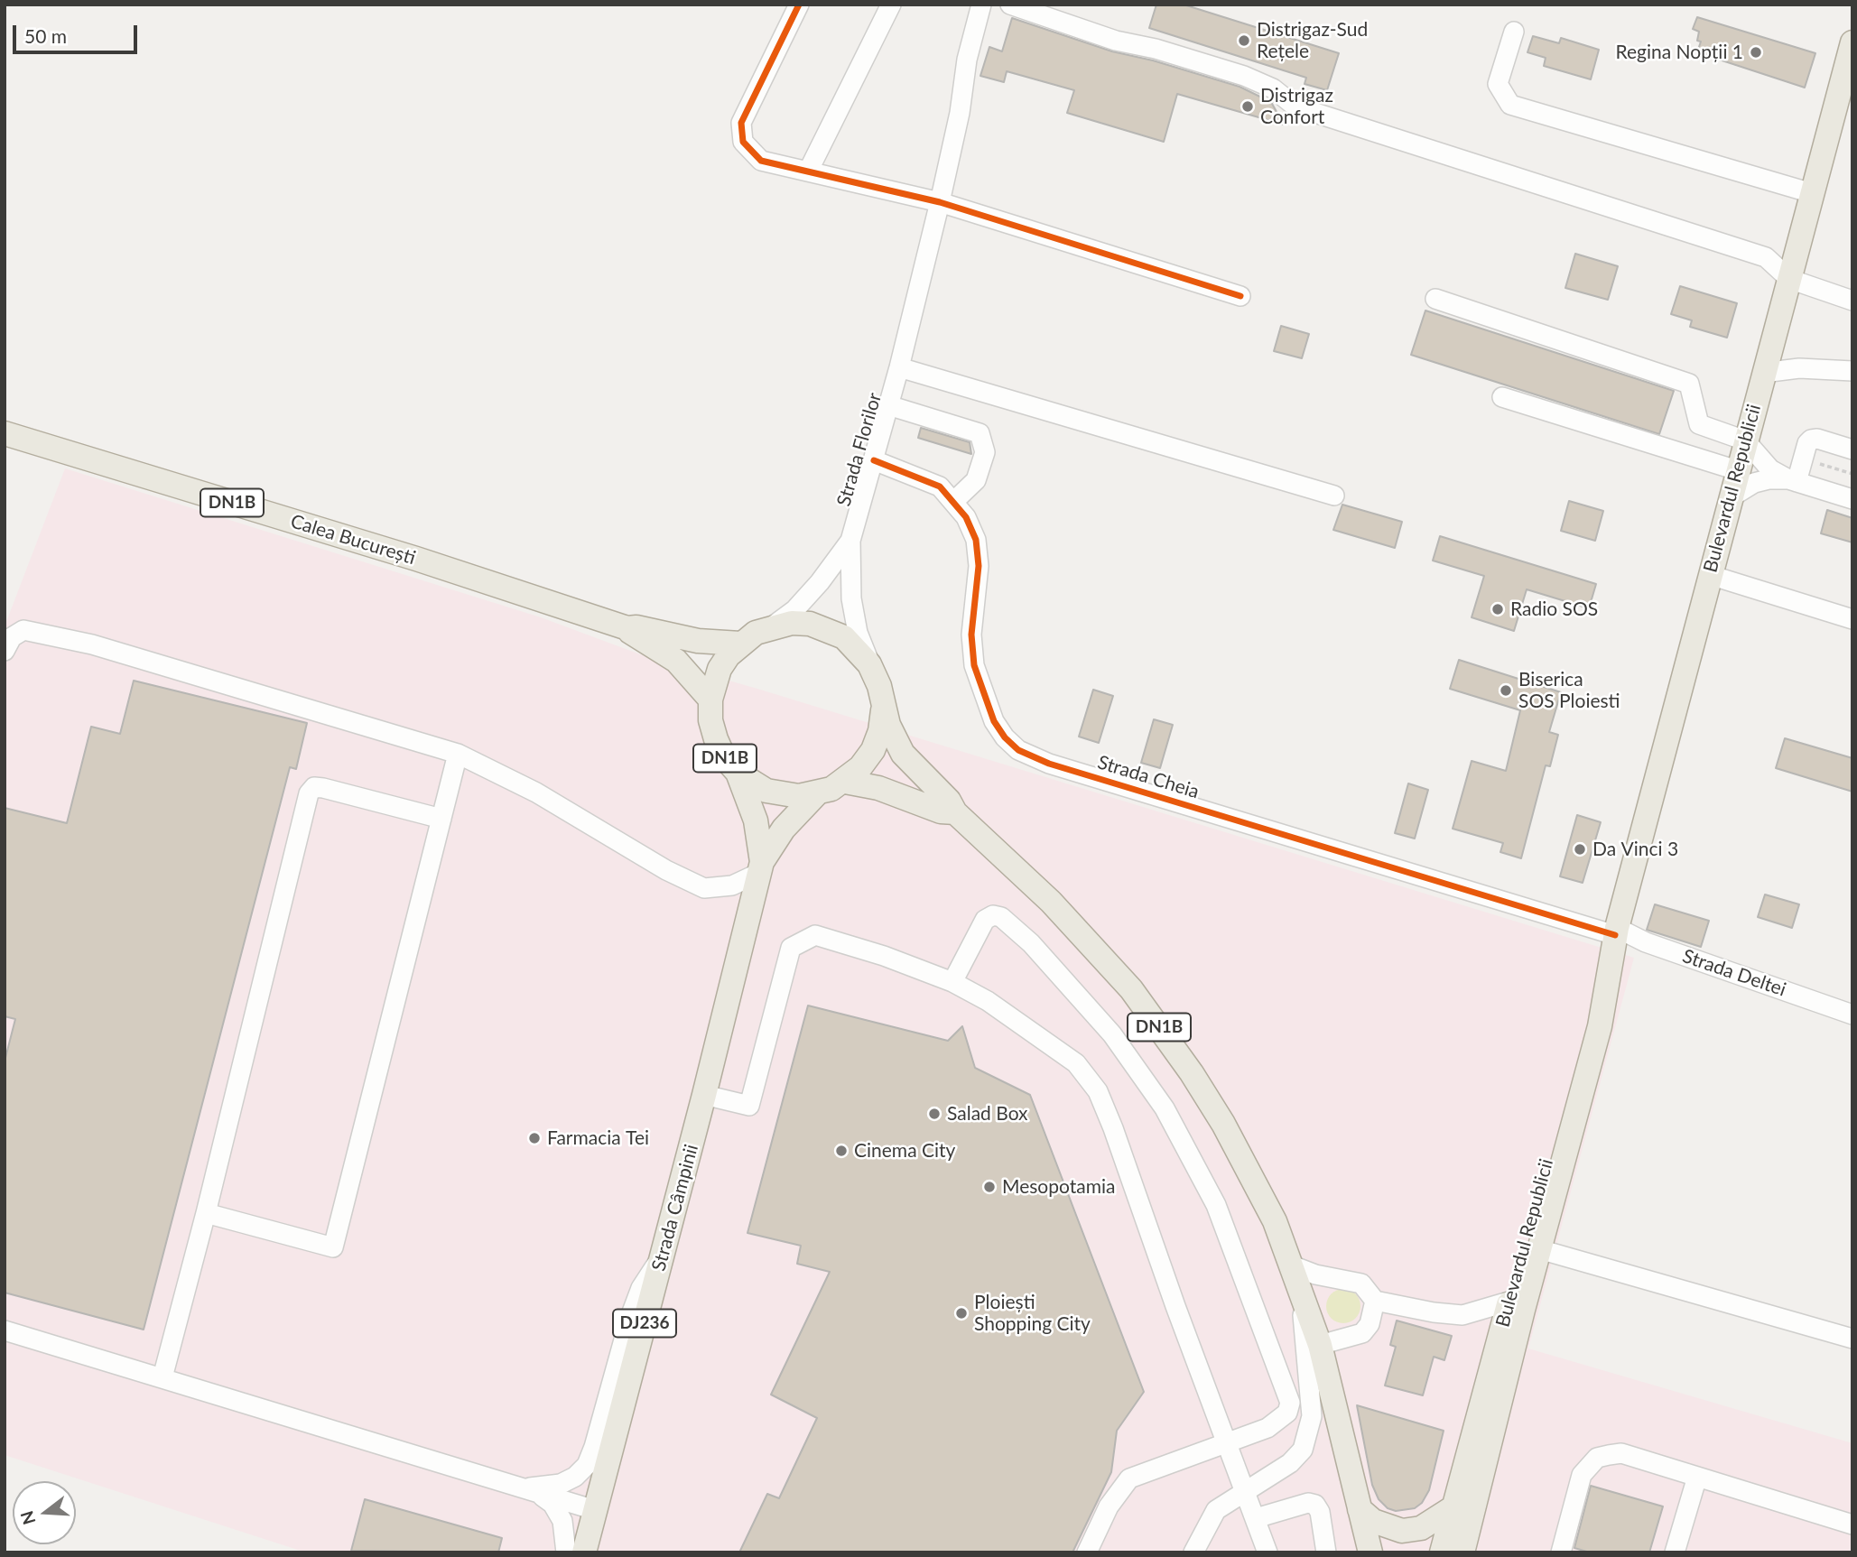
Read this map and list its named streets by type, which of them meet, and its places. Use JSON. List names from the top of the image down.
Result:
{
  "streets": {
    "main road": [
      "Bulevardul Republicii",
      "DN1B",
      "Calea București",
      "Strada Câmpinii",
      "DJ236"
    ],
    "street": ["Strada Florilor", "Strada Cheia", "Strada Deltei"]
  },
  "crossings": [
    ["Strada Florilor", "Strada Cheia"],
    ["Bulevardul Republicii", "Strada Cheia"],
    ["Bulevardul Republicii", "Strada Deltei"],
    ["DN1B", "Calea București"],
    ["DN1B", "DJ236"],
    ["Strada Cheia", "Strada Deltei"],
    ["Strada Câmpinii", "DJ236"]
  ],
  "places": [
    "Distrigaz-Sud Rețele",
    "Regina Nopții 1",
    "Distrigaz Confort",
    "Radio SOS",
    "Biserica SOS Ploiesti",
    "Da Vinci 3",
    "Salad Box",
    "Farmacia Tei",
    "Cinema City",
    "Mesopotamia",
    "Ploiești Shopping City"
  ],
  "scale_bar": "50 m",
  "north": "left"
}
